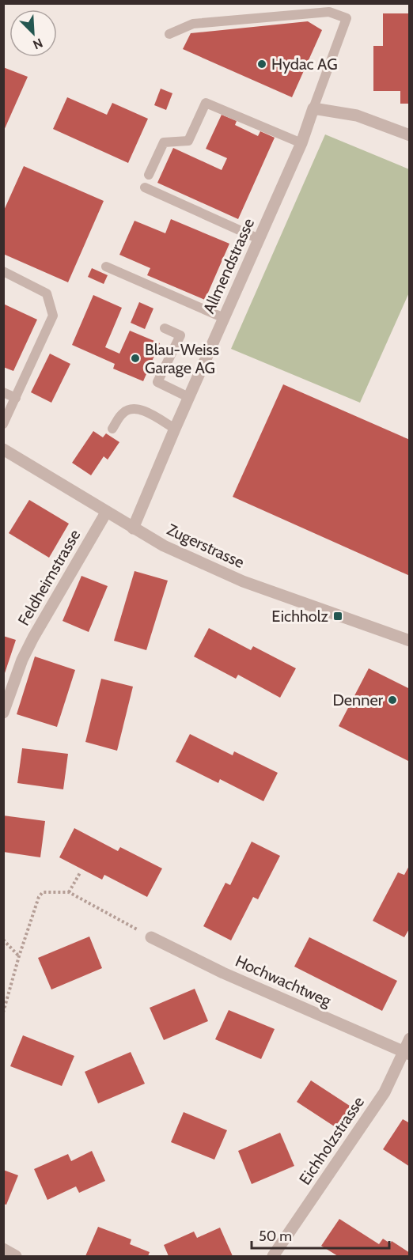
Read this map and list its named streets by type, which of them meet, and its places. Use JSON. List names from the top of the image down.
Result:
{
  "streets": {
    "street": [
      "Allmendstrasse",
      "Zugerstrasse",
      "Feldheimstrasse",
      "Hochwachtweg",
      "Eichholzstrasse"
    ]
  },
  "crossings": [
    ["Allmendstrasse", "Zugerstrasse"],
    ["Zugerstrasse", "Feldheimstrasse"],
    ["Hochwachtweg", "Eichholzstrasse"]
  ],
  "places": {
    "other": ["Hydac AG", "Blau-Weiss Garage AG", "Denner"],
    "transit": ["Eichholz"]
  },
  "scale_bar": "50 m",
  "north": "bottom right"
}
